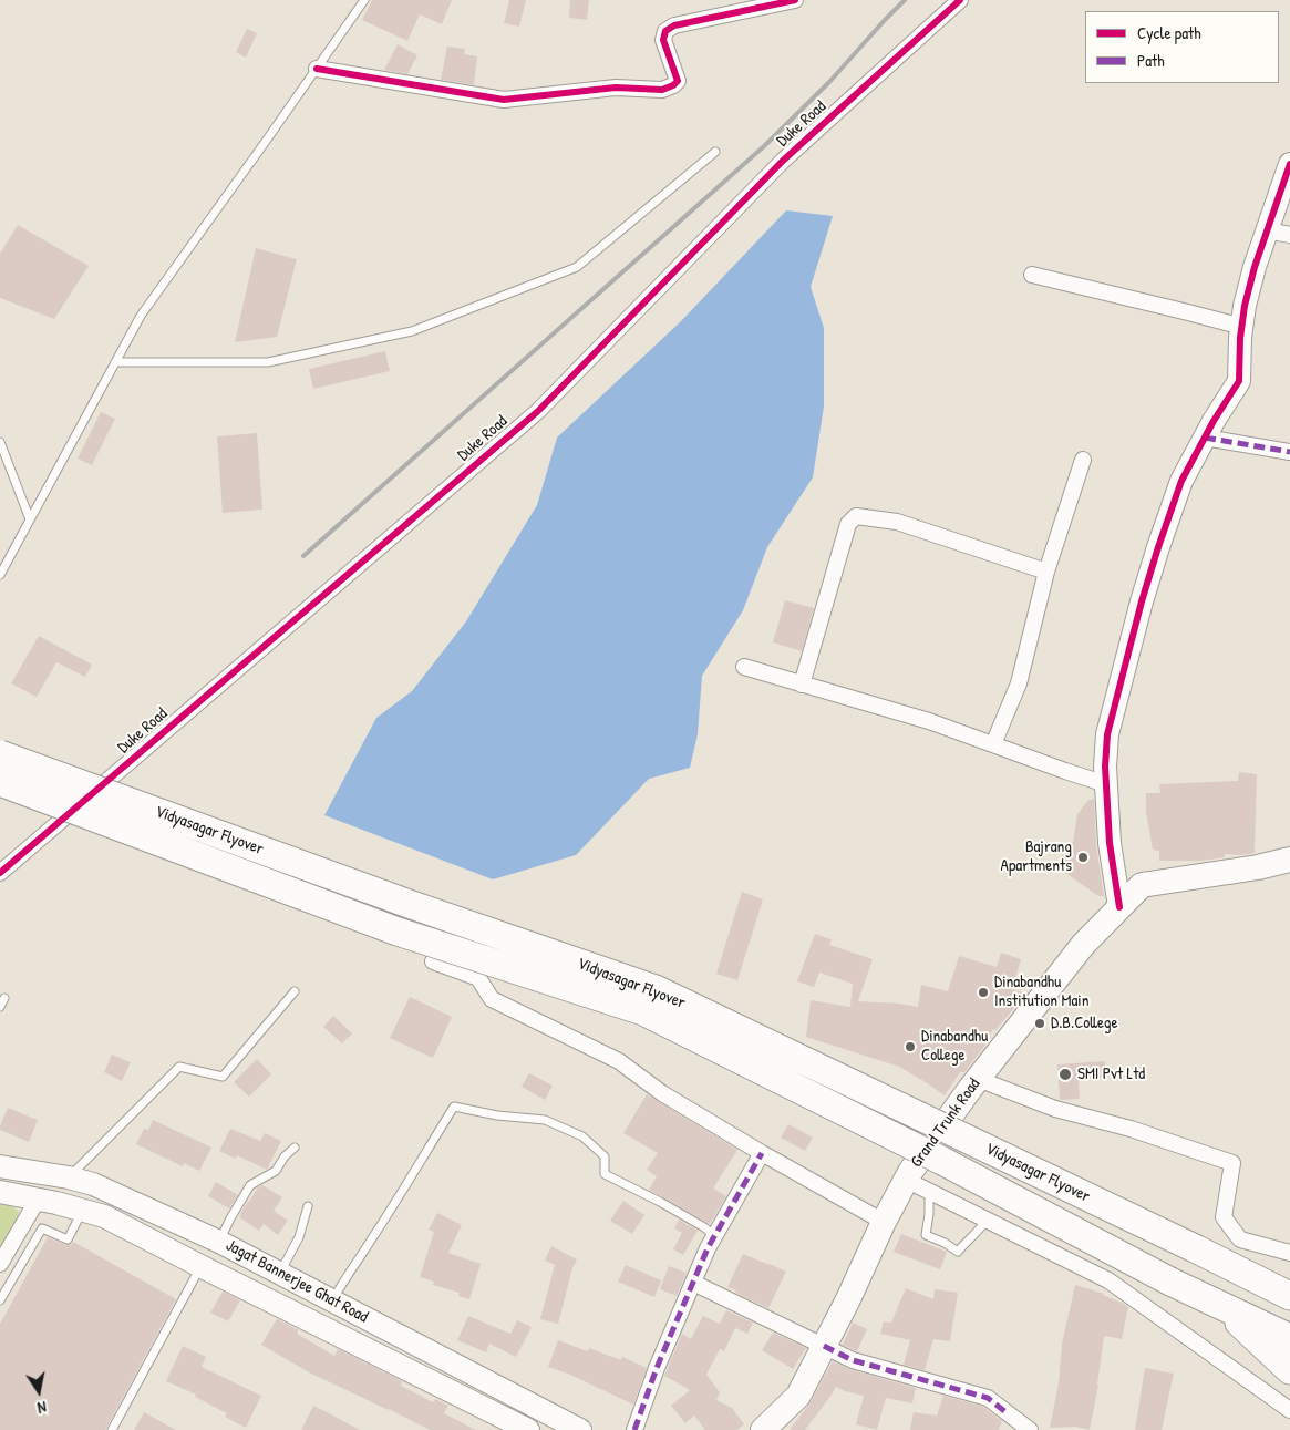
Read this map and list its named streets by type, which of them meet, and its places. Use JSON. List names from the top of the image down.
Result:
{
  "streets": {
    "highway": ["Vidyasagar Flyover"],
    "main road": ["Grand Trunk Road", "Jagat Bannerjee Ghat Road"],
    "street": ["Duke Road"]
  },
  "places": [
    "Bajrang Apartments",
    "Dinabandhu Institution Main",
    "D.B.College",
    "Dinabandhu College",
    "SMI Pvt Ltd"
  ],
  "legend": ["Cycle path", "Path"],
  "north": "bottom"
}
